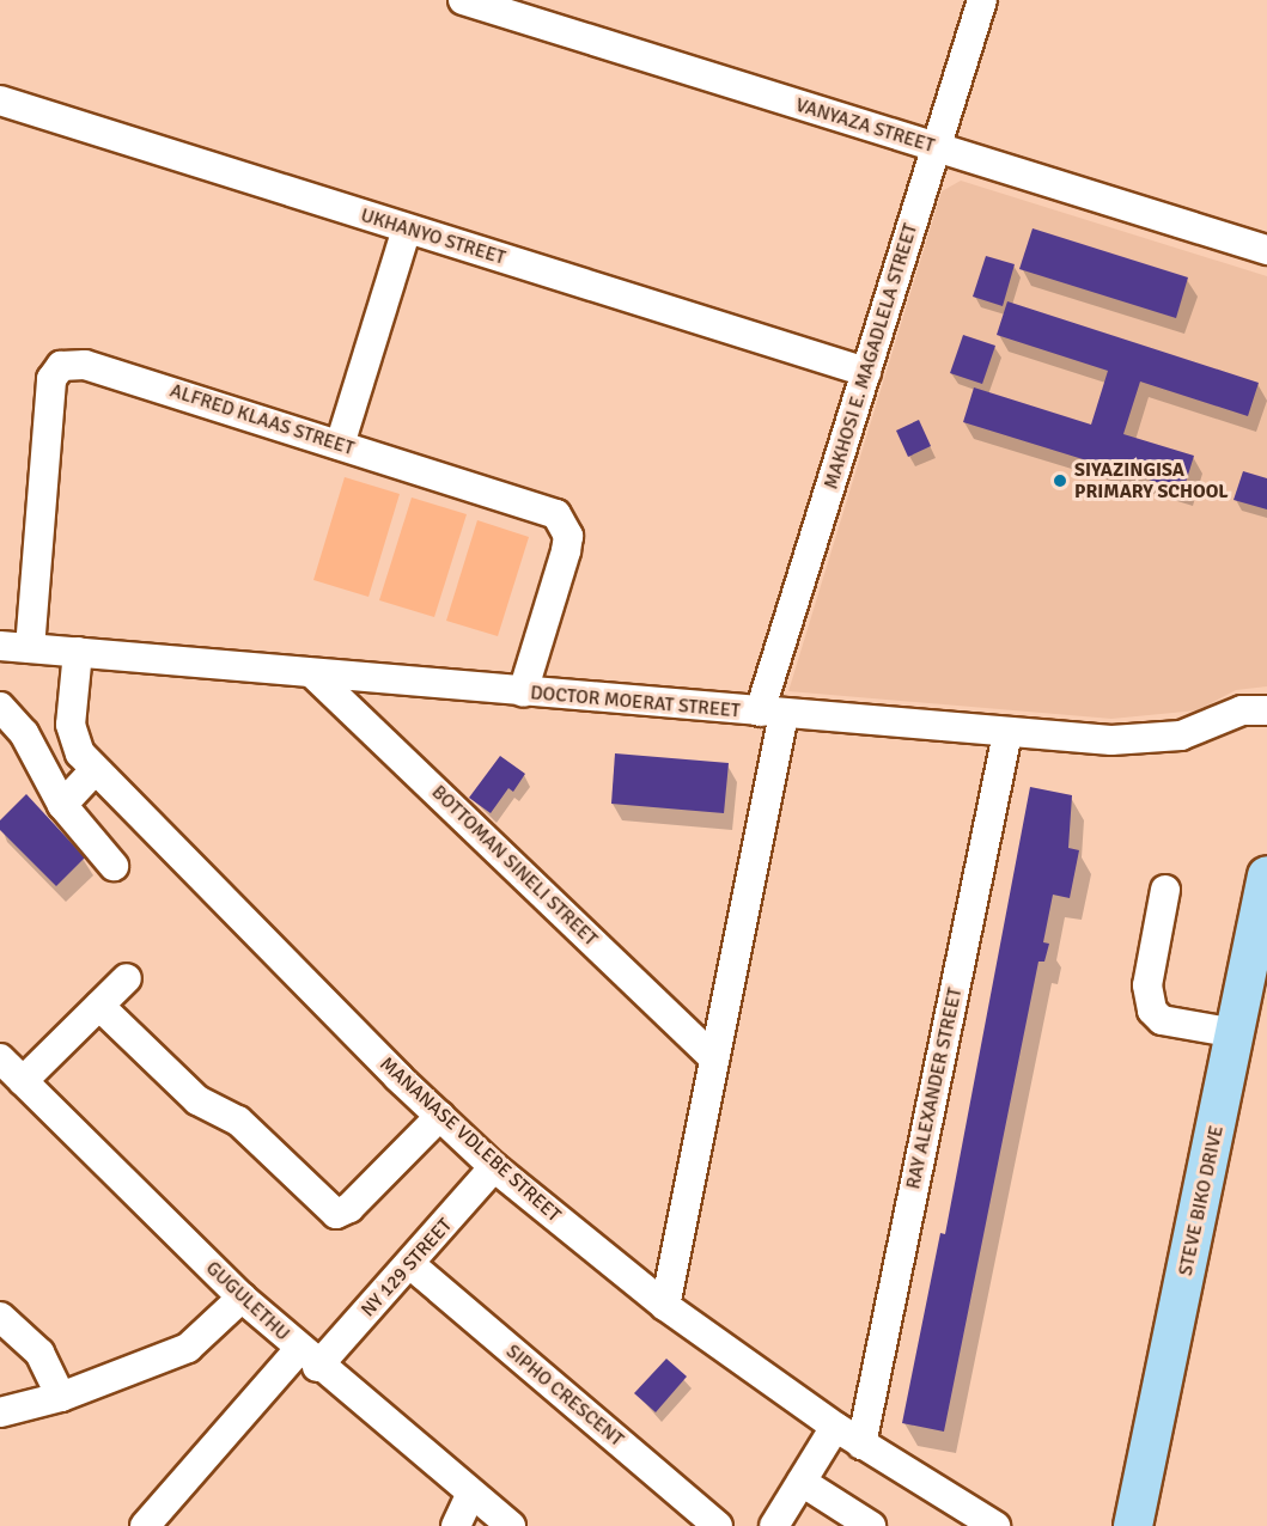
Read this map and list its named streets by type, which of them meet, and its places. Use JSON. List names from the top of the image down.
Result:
{
  "streets": {
    "main road": ["STEVE BIKO DRIVE"],
    "street": [
      "VANYAZA STREET",
      "UKHANYO STREET",
      "MAKHOSI E. MAGADLELA STREET",
      "ALFRED KLAAS STREET",
      "DOCTOR MOERAT STREET",
      "BOTTOMAN SINELI STREET",
      "RAY ALEXANDER STREET",
      "MANANASE VDLEBE STREET",
      "NY 129 STREET",
      "GUGULETHU",
      "SIPHO CRESCENT"
    ]
  },
  "crossings": [
    ["VANYAZA STREET", "MAKHOSI E. MAGADLELA STREET"],
    ["UKHANYO STREET", "MAKHOSI E. MAGADLELA STREET"],
    ["MAKHOSI E. MAGADLELA STREET", "DOCTOR MOERAT STREET"],
    ["MAKHOSI E. MAGADLELA STREET", "BOTTOMAN SINELI STREET"],
    ["MAKHOSI E. MAGADLELA STREET", "MANANASE VDLEBE STREET"],
    ["ALFRED KLAAS STREET", "DOCTOR MOERAT STREET"],
    ["DOCTOR MOERAT STREET", "BOTTOMAN SINELI STREET"],
    ["DOCTOR MOERAT STREET", "RAY ALEXANDER STREET"],
    ["DOCTOR MOERAT STREET", "MANANASE VDLEBE STREET"],
    ["RAY ALEXANDER STREET", "MANANASE VDLEBE STREET"],
    ["MANANASE VDLEBE STREET", "NY 129 STREET"],
    ["NY 129 STREET", "GUGULETHU"],
    ["NY 129 STREET", "SIPHO CRESCENT"]
  ],
  "places": ["SIYAZINGISA PRIMARY SCHOOL"]
}
